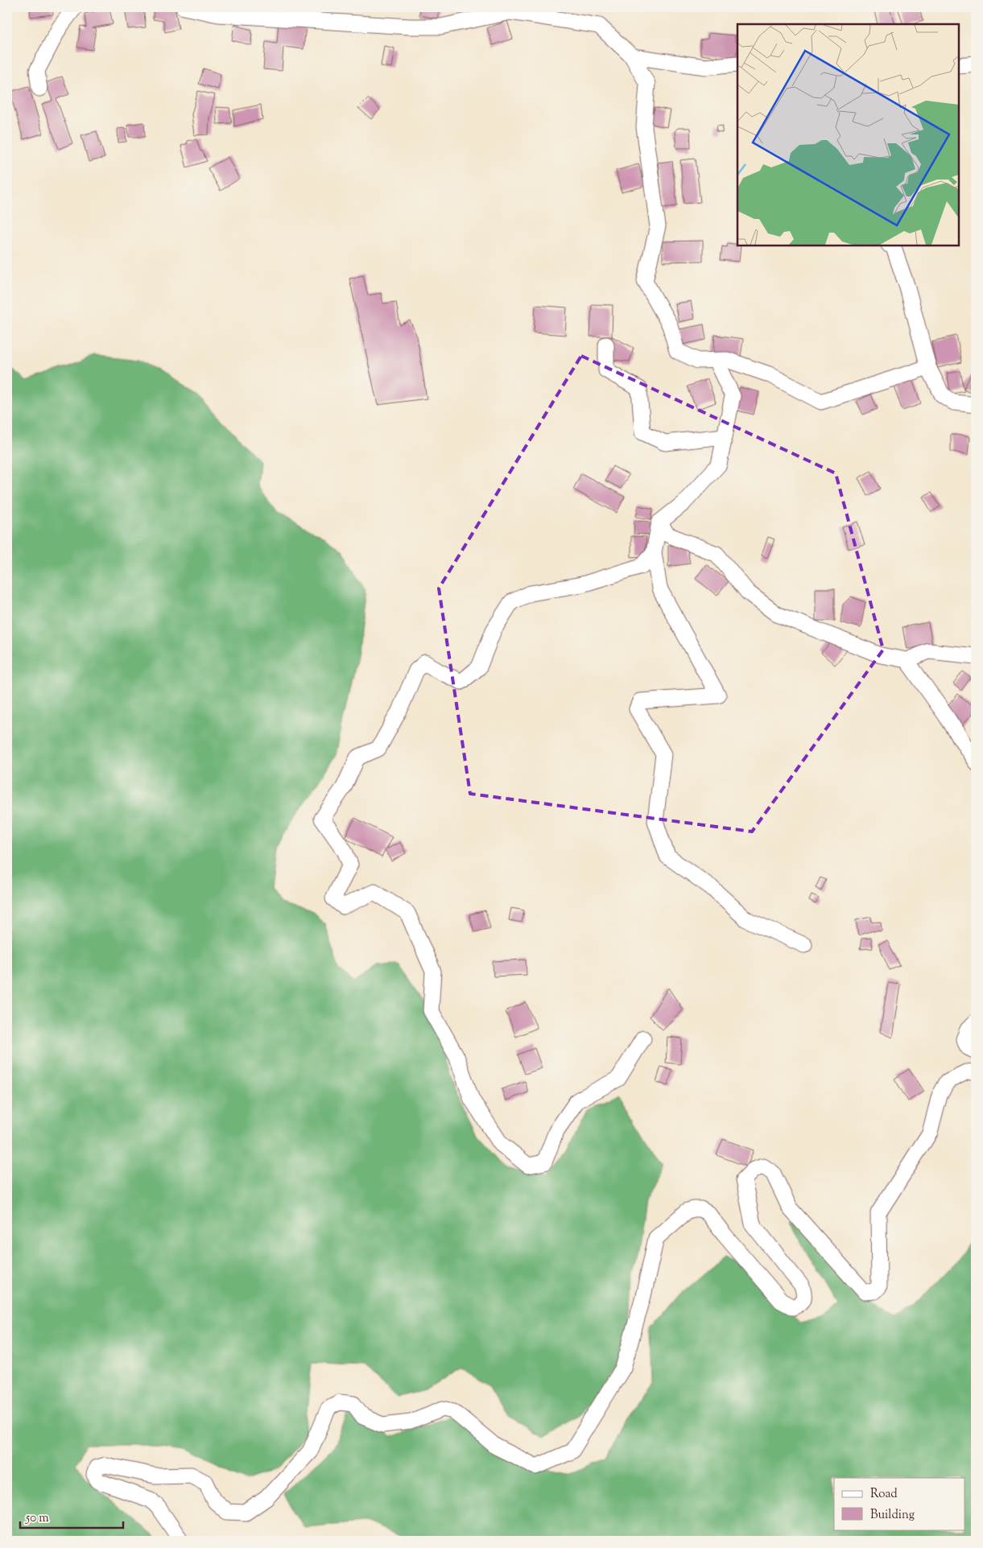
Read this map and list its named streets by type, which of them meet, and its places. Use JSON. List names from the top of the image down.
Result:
{
  "legend": ["Road", "Building"],
  "scale_bar": "50 m"
}
